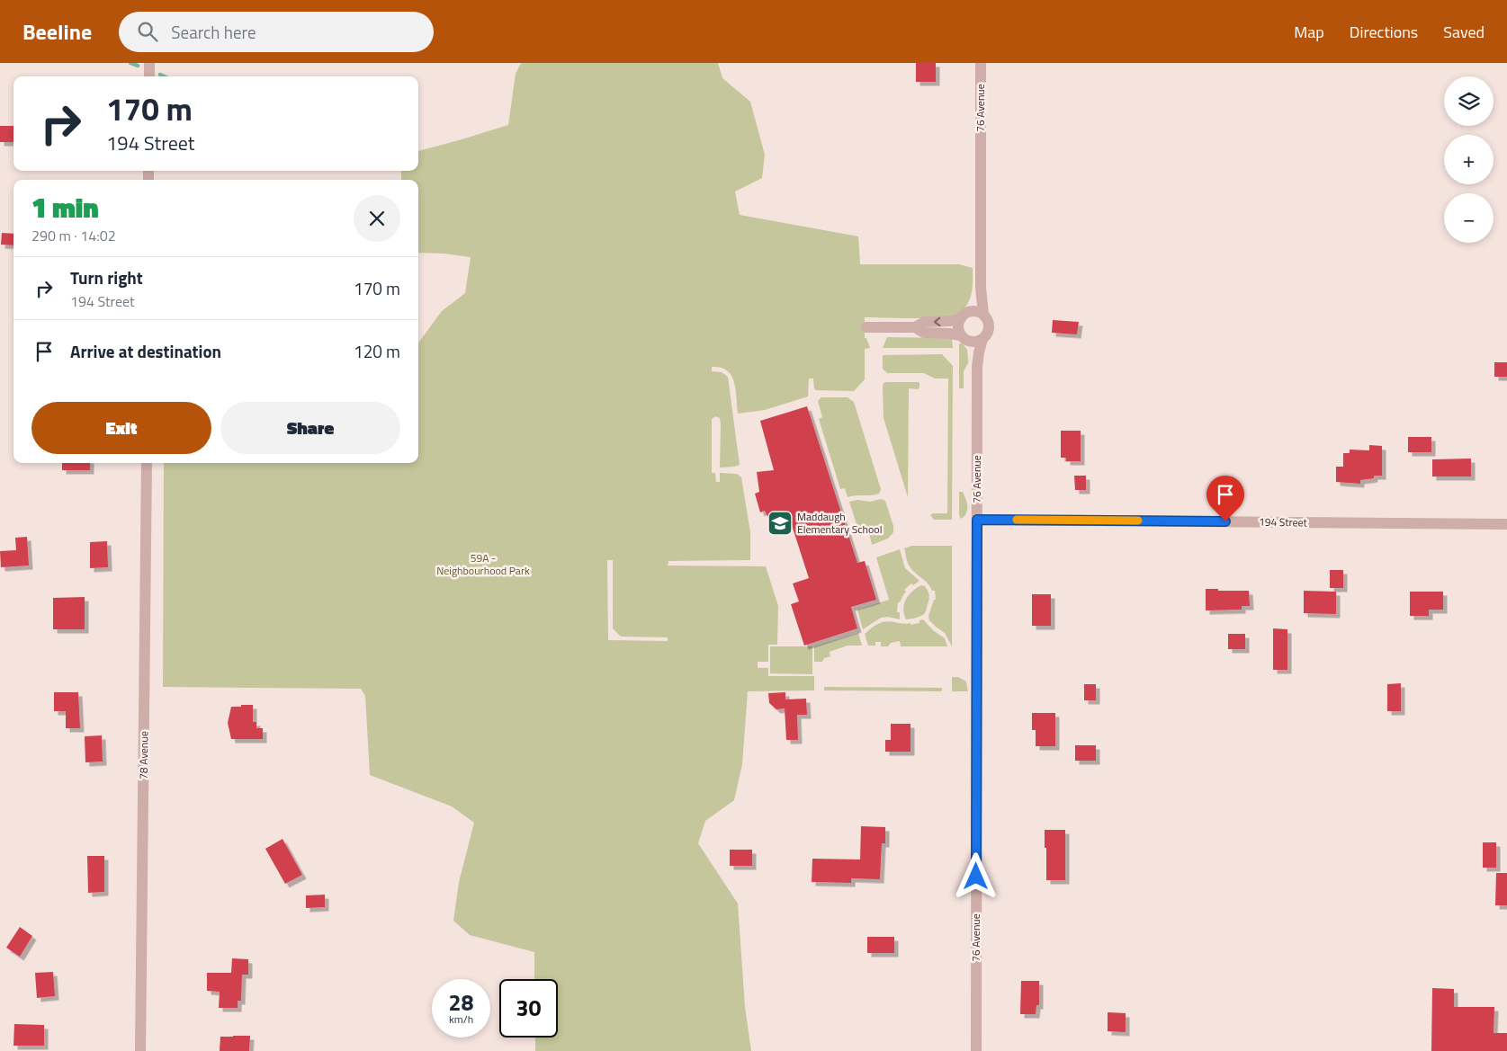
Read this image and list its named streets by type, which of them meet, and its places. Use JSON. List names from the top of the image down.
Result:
{
  "streets": {
    "street": ["76 Avenue", "194 Street", "78 Avenue"]
  },
  "crossings": [
    ["76 Avenue", "194 Street"]
  ],
  "parks": ["59A - Neighbourhood Park"],
  "places": {
    "school or university": ["Maddaugh Elementary School"]
  },
  "page": {
    "header": "Beeline",
    "search": "Search here",
    "nav": ["Map", "Directions", "Saved"],
    "map_buttons": ["+", "−"],
    "turn": ["170 m", "194 Street"],
    "heading": ["1 min", "290 m · 14:02"],
    "list": [
      {
        "name": "Turn right",
        "note": "194 Street",
        "value": "170 m"
      },
      {
        "name": "Arrive at destination",
        "value": "120 m"
      }
    ],
    "buttons": ["Exit", "Share"],
    "speed": "28 km/h",
    "limit": "30"
  }
}
